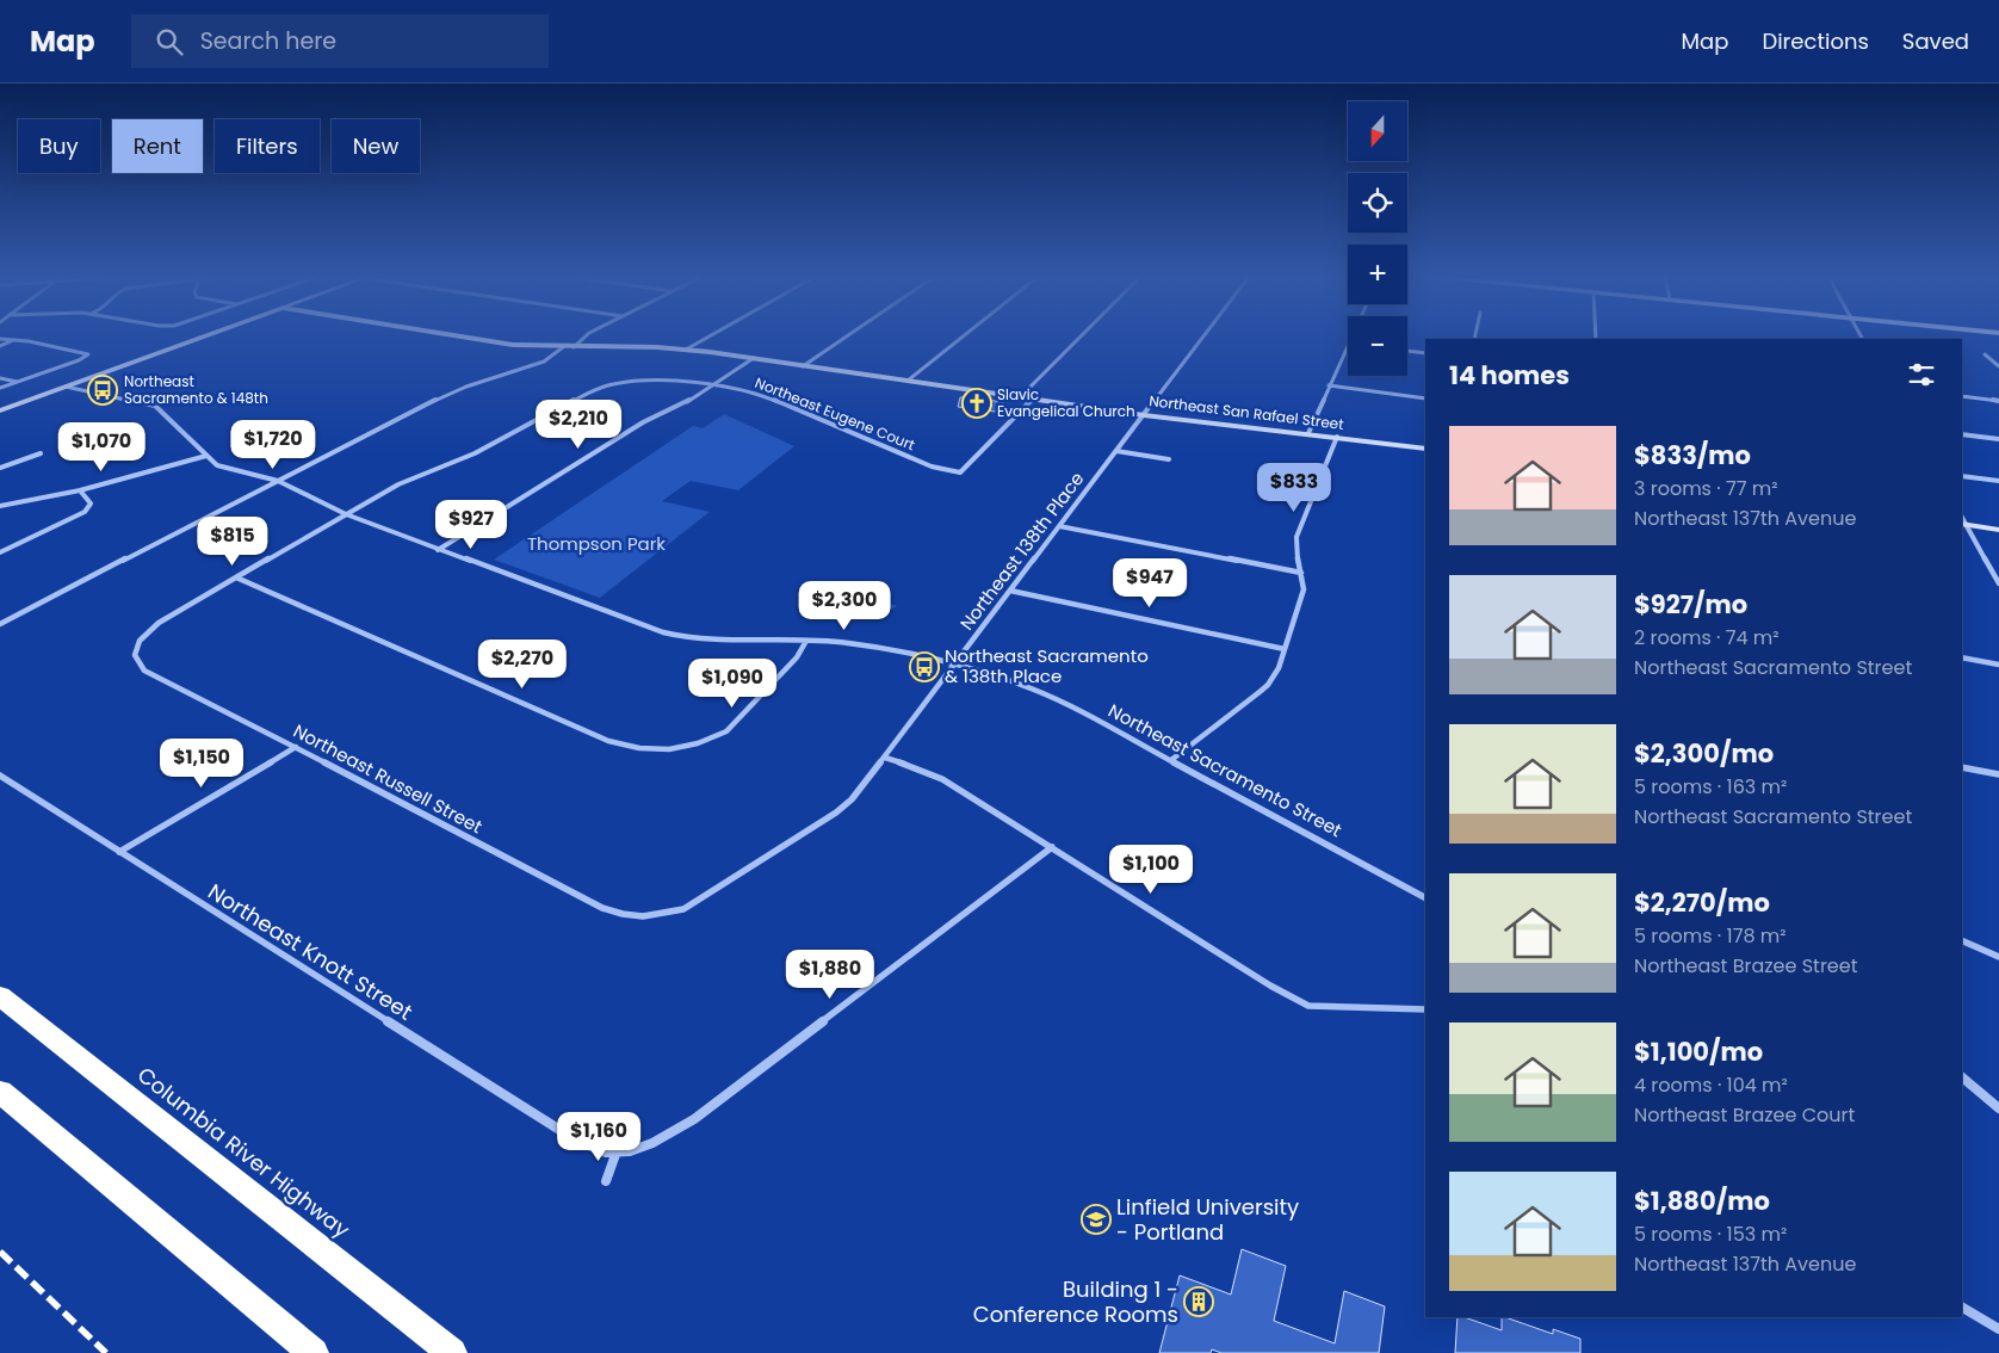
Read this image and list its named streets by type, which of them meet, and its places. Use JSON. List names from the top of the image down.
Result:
{
  "streets": {
    "highway": ["Columbia River Highway"],
    "street": [
      "Northeast San Rafael Street",
      "Northeast Eugene Court",
      "Northeast 138th Place",
      "Northeast Sacramento Street",
      "Northeast Russell Street",
      "Northeast Knott Street"
    ]
  },
  "crossings": [
    ["Northeast San Rafael Street", "Northeast Eugene Court"],
    ["Northeast San Rafael Street", "Northeast 138th Place"],
    ["Northeast Eugene Court", "Northeast Sacramento Street"],
    ["Northeast Eugene Court", "Northeast Russell Street"],
    ["Northeast 138th Place", "Northeast Sacramento Street"],
    ["Northeast 138th Place", "Northeast Russell Street"]
  ],
  "parks": ["Thompson Park"],
  "places": {
    "bus stop": ["Northeast Sacramento & 148th", "Northeast Sacramento & 138th Place"],
    "church": ["Slavic Evangelical Church"],
    "school or university": ["Linfield University - Portland"],
    "building": ["Building 1 - Conference Rooms"]
  },
  "north": "bottom",
  "page": {
    "header": "Map",
    "search": "Search here",
    "nav": ["Map", "Directions", "Saved"],
    "map_buttons": ["+", "−"],
    "chip": [
      "Buy",
      "Rent",
      "Filters",
      "New"
    ],
    "heading": "14 homes",
    "price": [
      "$2,210",
      "$1,720",
      "$1,070",
      "$833",
      "$927",
      "$815",
      "$947",
      "$2,300",
      "$2,270",
      "$1,090",
      "$1,150",
      "$1,100",
      "$1,880",
      "$1,160"
    ],
    "list": [
      {
        "name": "$833/mo",
        "note": "3 rooms · 77 m² · Northeast 137th Avenue"
      },
      {
        "name": "$927/mo",
        "note": "2 rooms · 74 m² · Northeast Sacramento Street"
      },
      {
        "name": "$2,300/mo",
        "note": "5 rooms · 163 m² · Northeast Sacramento Street"
      },
      {
        "name": "$2,270/mo",
        "note": "5 rooms · 178 m² · Northeast Brazee Street"
      },
      {
        "name": "$1,100/mo",
        "note": "4 rooms · 104 m² · Northeast Brazee Court"
      },
      {
        "name": "$1,880/mo",
        "note": "5 rooms · 153 m² · Northeast 137th Avenue"
      }
    ]
  }
}
